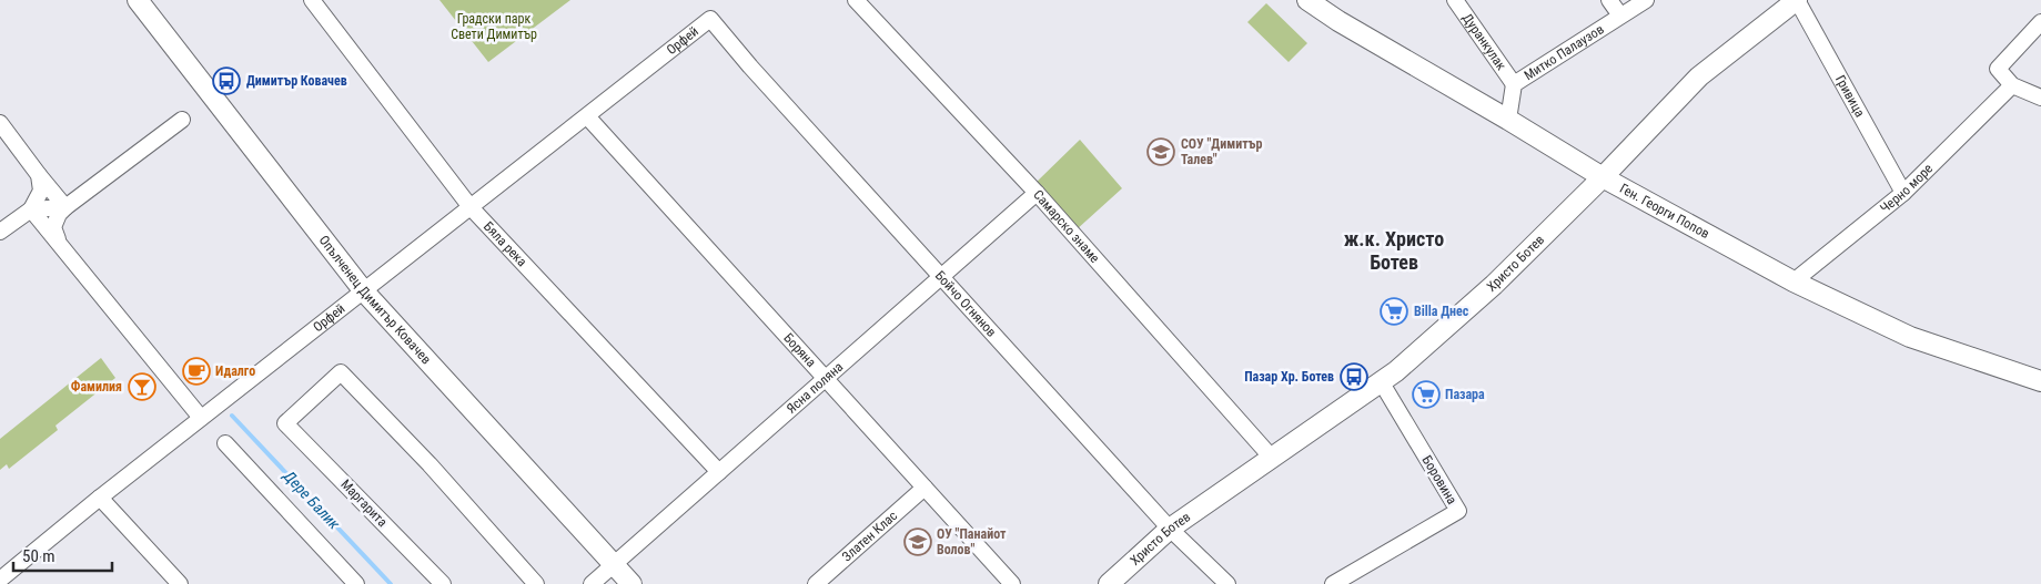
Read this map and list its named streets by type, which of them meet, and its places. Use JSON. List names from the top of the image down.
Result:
{
  "streets": {
    "street": [
      "Орфей",
      "Дуранкулак",
      "Митко Палаузов",
      "Гривица",
      "Черно море",
      "Ген. Георги Попов",
      "Самарско знаме",
      "Бяла река",
      "Христо Ботев",
      "Опълченец Димитър Ковачев",
      "Бойчо Огнянов",
      "Боряна",
      "Ясна поляна",
      "Боровина",
      "Маргарита",
      "Златен Клас"
    ]
  },
  "crossings": [
    ["Орфей", "Бяла река"],
    ["Орфей", "Опълченец Димитър Ковачев"],
    ["Орфей", "Бойчо Огнянов"],
    ["Орфей", "Боряна"],
    ["Дуранкулак", "Митко Палаузов"],
    ["Митко Палаузов", "Ген. Георги Попов"],
    ["Гривица", "Черно море"],
    ["Гривица", "Христо Ботев"],
    ["Черно море", "Ген. Георги Попов"],
    ["Ген. Георги Попов", "Христо Ботев"],
    ["Самарско знаме", "Христо Ботев"],
    ["Самарско знаме", "Ясна поляна"],
    ["Бяла река", "Ясна поляна"],
    ["Христо Ботев", "Бойчо Огнянов"],
    ["Христо Ботев", "Боровина"],
    ["Опълченец Димитър Ковачев", "Ясна поляна"],
    ["Бойчо Огнянов", "Ясна поляна"],
    ["Боряна", "Ясна поляна"],
    ["Боряна", "Златен Клас"]
  ],
  "districts": ["ж.к. Христо Ботев"],
  "water": ["Дере Балик"],
  "parks": ["Градски парк Свети Димитър"],
  "places": {
    "bus stop": ["Димитър Ковачев", "Пазар Хр. Ботев"],
    "school or university": ["СОУ \"Димитър Талев\"", "ОУ \"Панайот Волов\""],
    "supermarket": ["Billa Днес", "Пазара"],
    "cafe": ["Идалго"],
    "bar": ["Фамилия"]
  },
  "scale_bar": "50 m"
}
